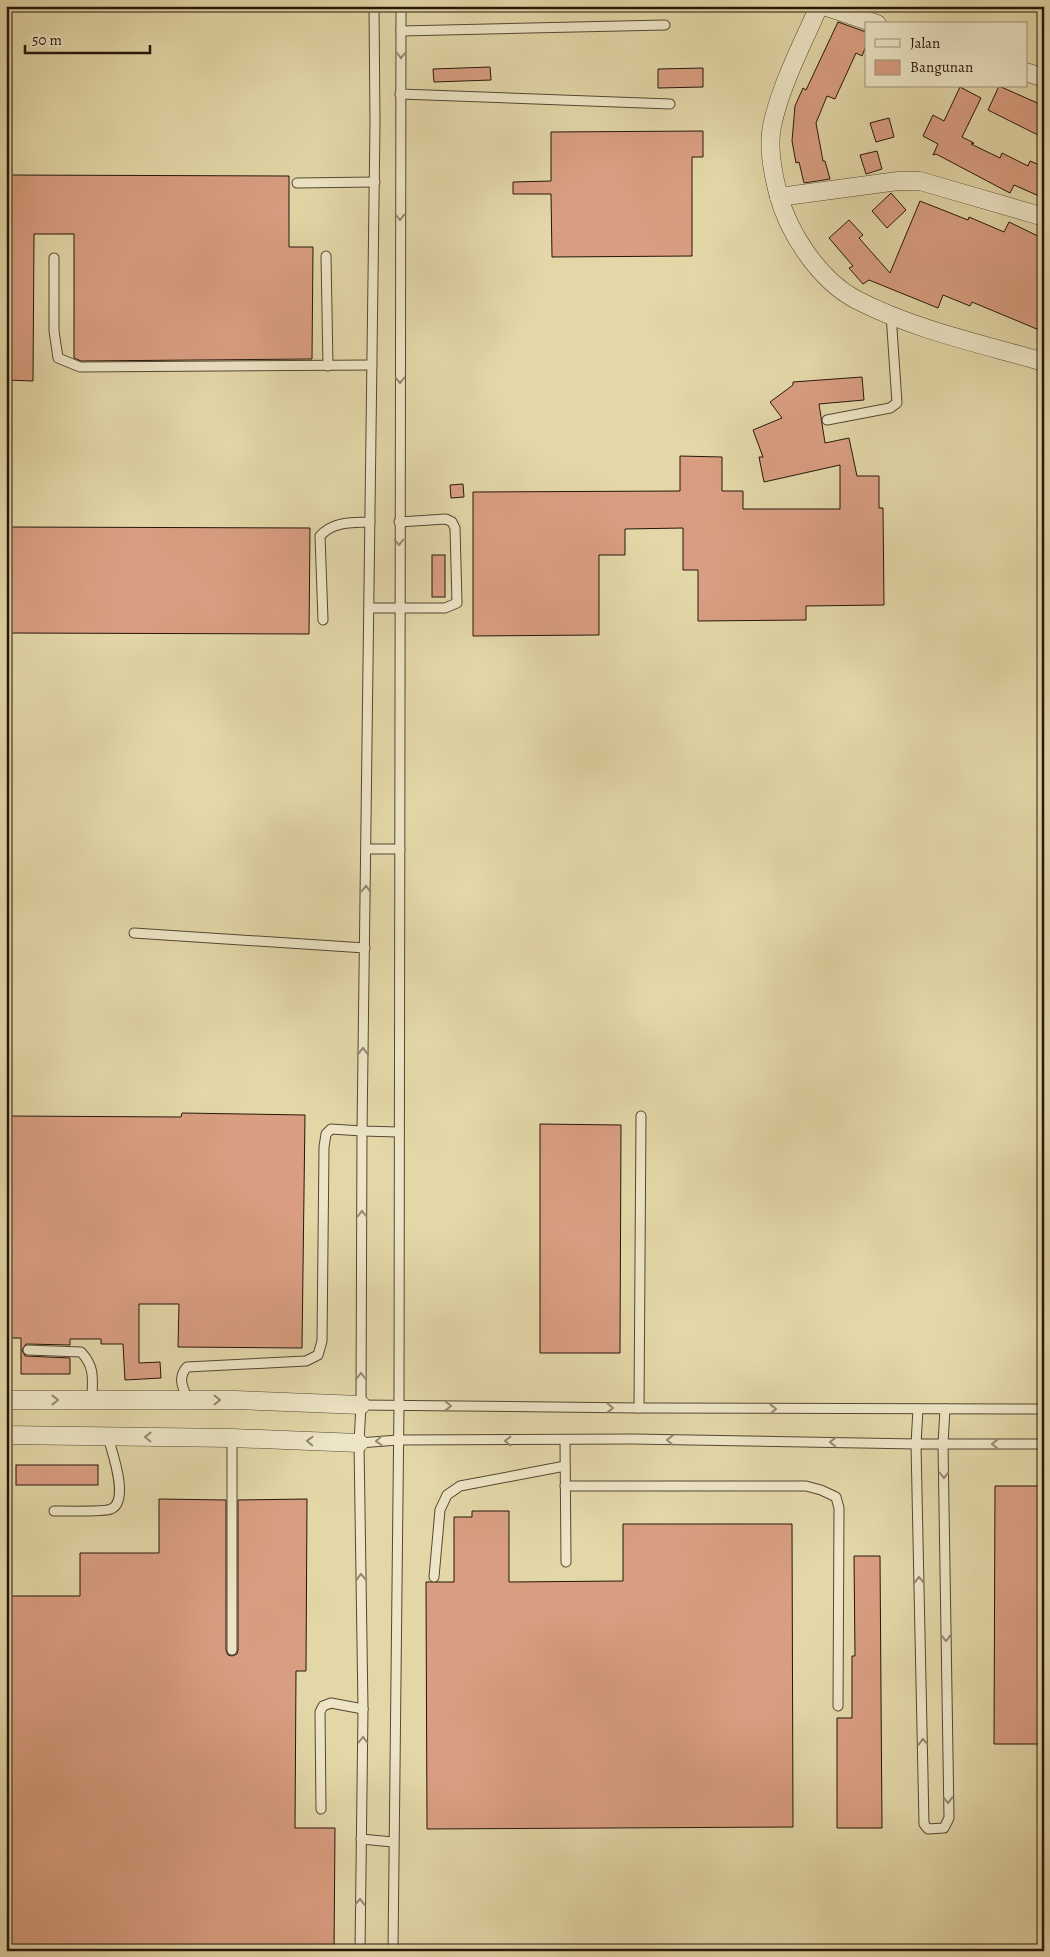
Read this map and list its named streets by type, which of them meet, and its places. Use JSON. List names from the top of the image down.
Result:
{
  "legend": ["Jalan", "Bangunan"],
  "scale_bar": "50 m"
}
